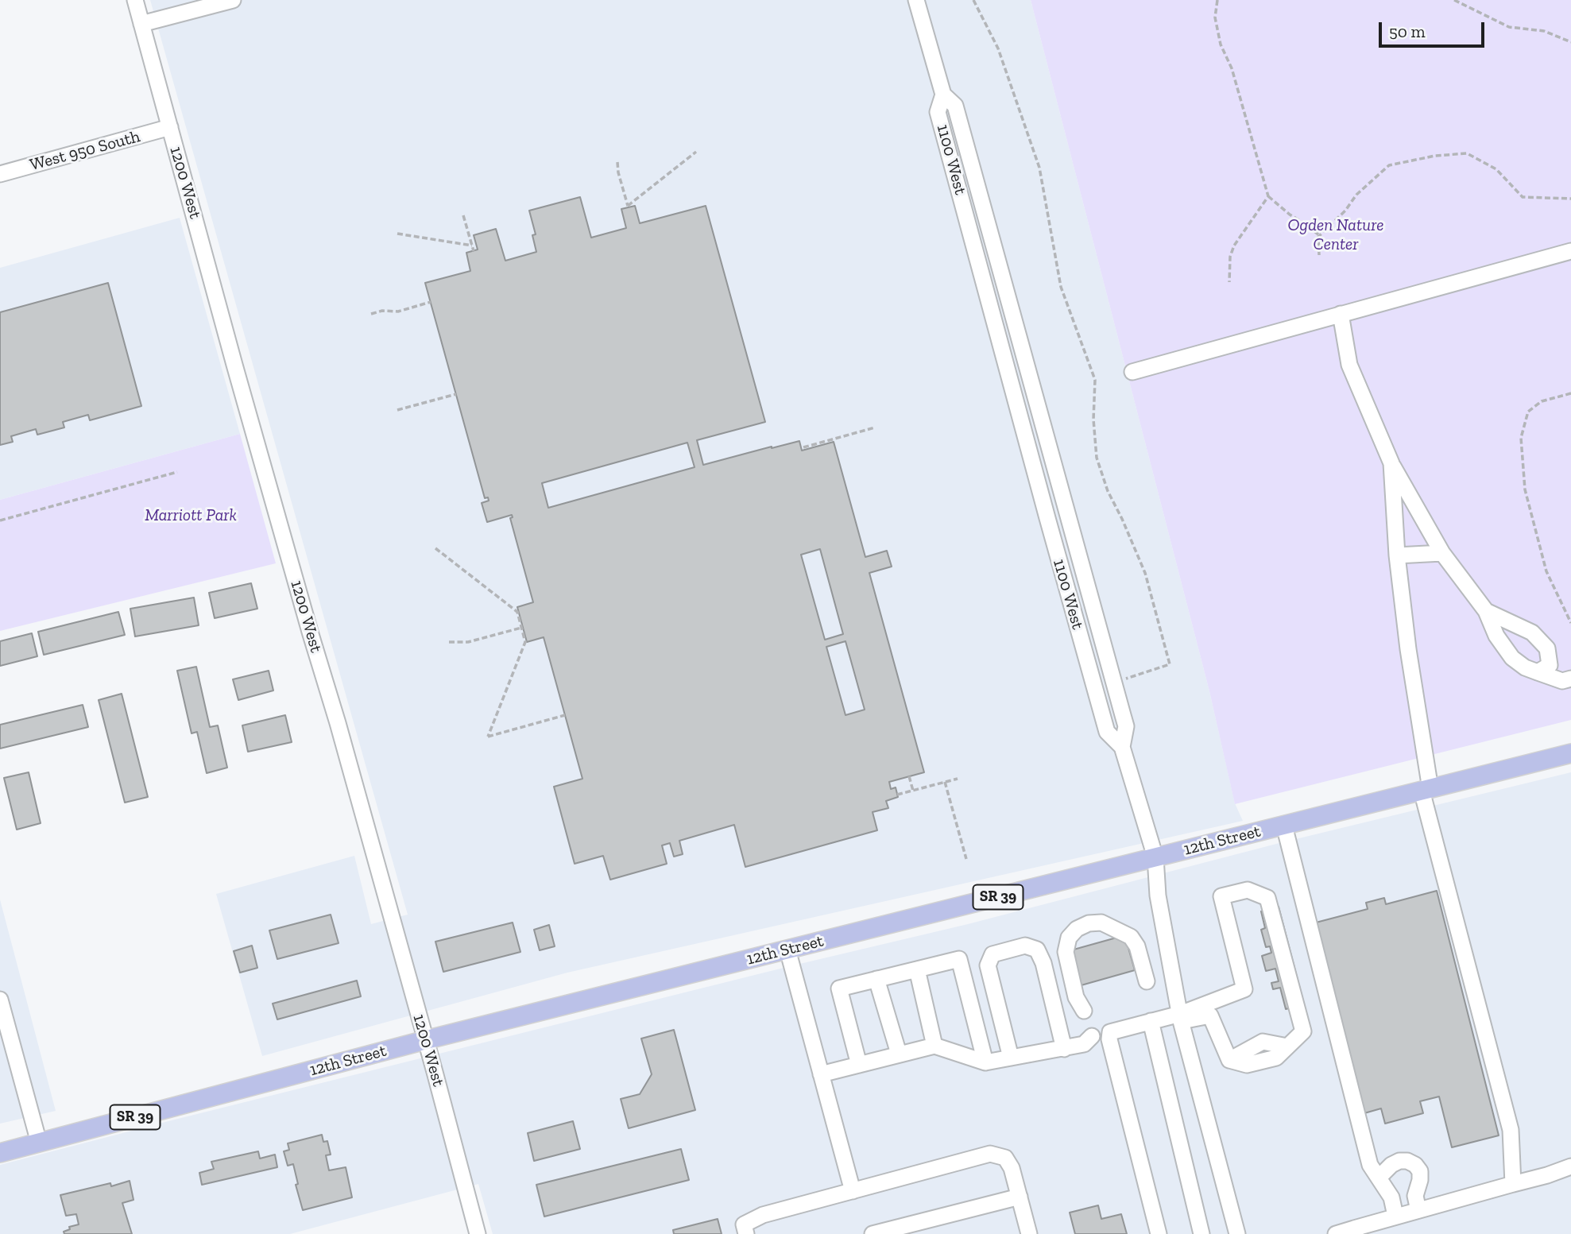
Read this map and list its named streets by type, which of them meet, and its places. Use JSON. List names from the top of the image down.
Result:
{
  "streets": {
    "main road": ["12th Street", "SR 39"],
    "street": ["West 950 South", "1100 West", "1200 West"]
  },
  "crossings": [
    ["West 950 South", "1200 West"],
    ["1100 West", "12th Street"],
    ["1200 West", "12th Street"]
  ],
  "parks": ["Ogden Nature Center", "Marriott Park"],
  "scale_bar": "50 m"
}
